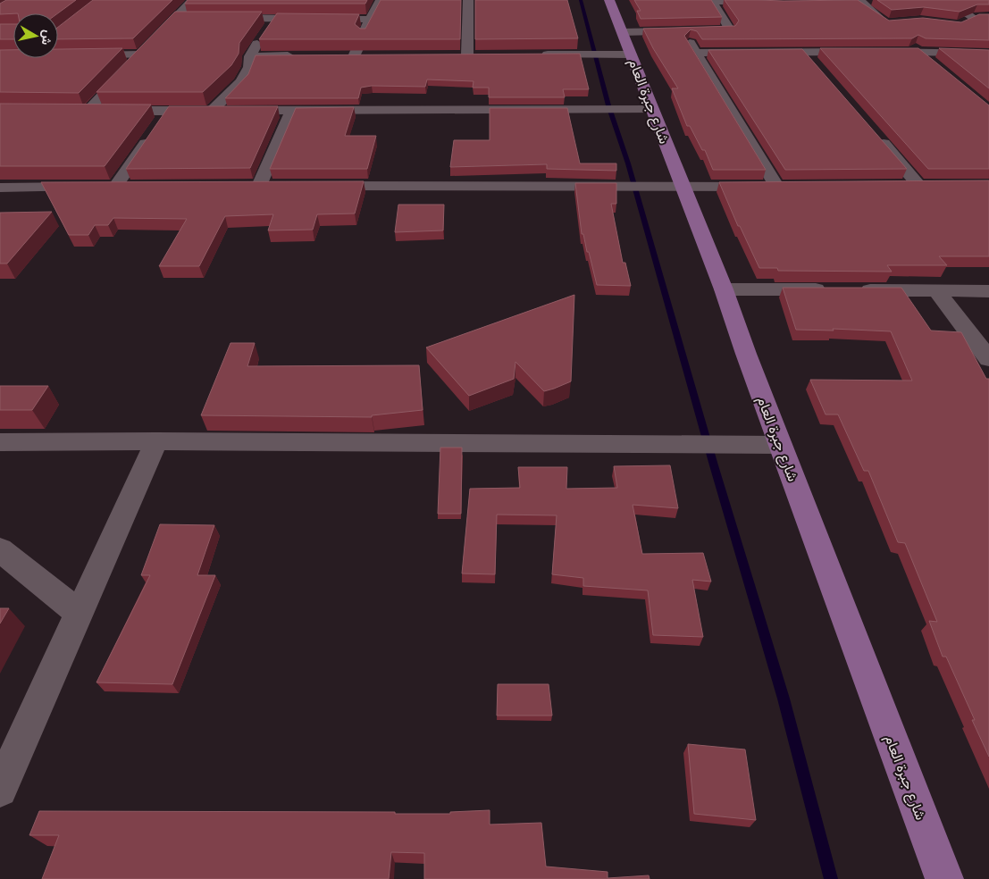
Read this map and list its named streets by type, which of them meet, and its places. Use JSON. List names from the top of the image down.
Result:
{
  "streets": {
    "main road": ["شارع جبرة العام"]
  },
  "north": "right"
}
